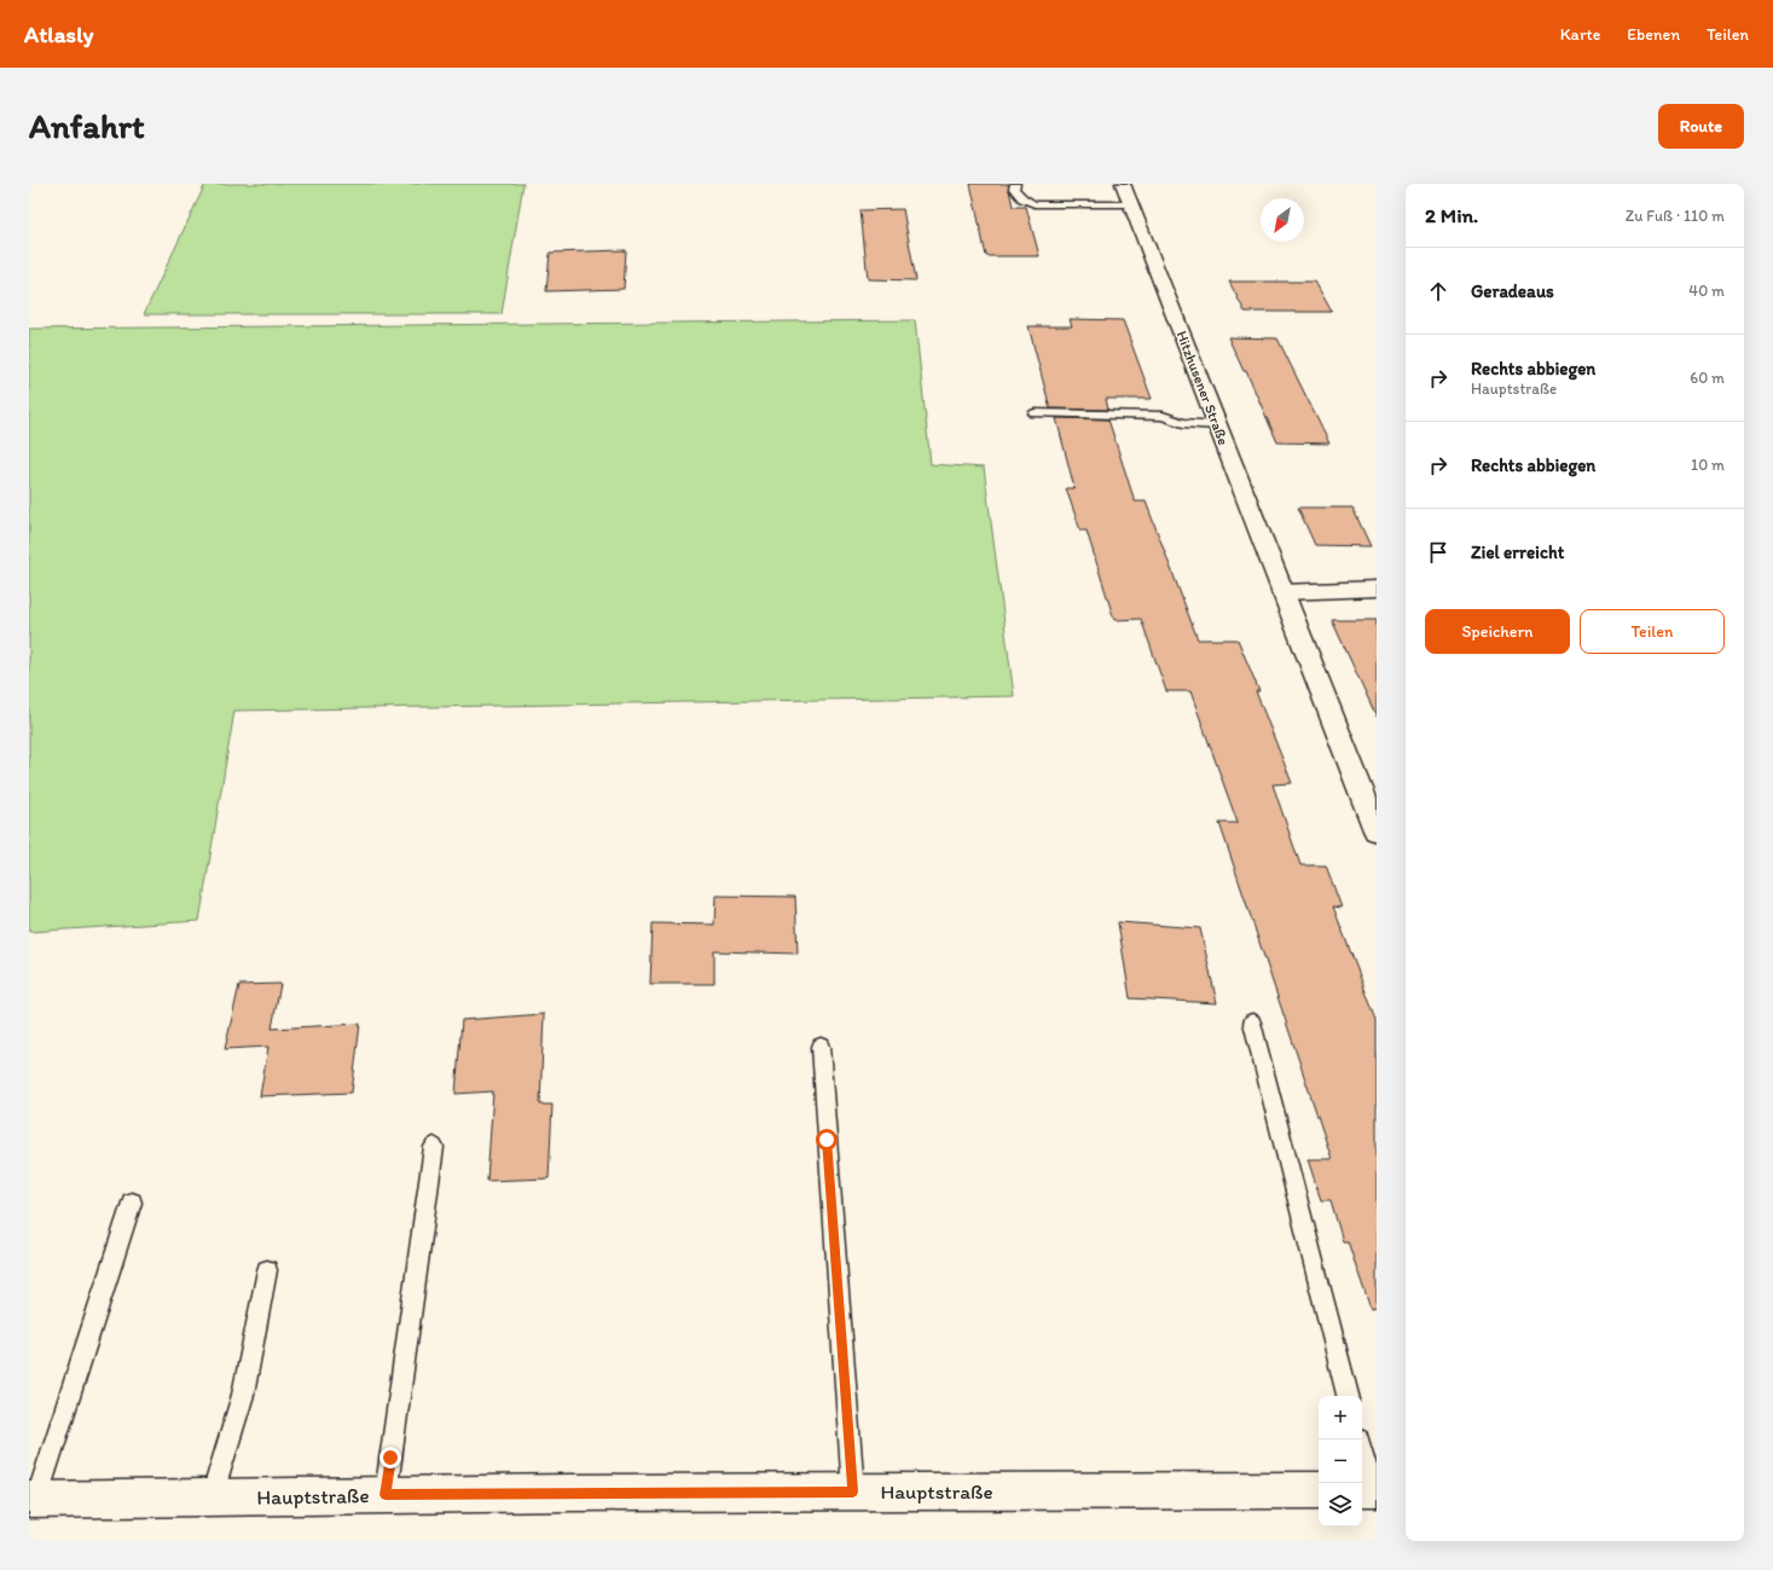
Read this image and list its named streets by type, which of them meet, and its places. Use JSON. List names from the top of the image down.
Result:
{
  "streets": {
    "street": ["Hitzhusener Straße", "Hauptstraße"]
  },
  "north": "bottom left",
  "page": {
    "header": "Atlasly",
    "nav": ["Karte", "Ebenen", "Teilen"],
    "buttons": [
      "Route",
      ["Speichern", "Teilen"]
    ],
    "title": "Anfahrt",
    "heading": ["2 Min.", "Zu Fuß · 110 m"],
    "list": [
      ["Geradeaus", "40 m"],
      ["Rechts abbiegen", "Hauptstraße", "60 m"],
      ["Rechts abbiegen", "10 m"],
      "Ziel erreicht"
    ],
    "map_buttons": ["+", "−"]
  }
}
